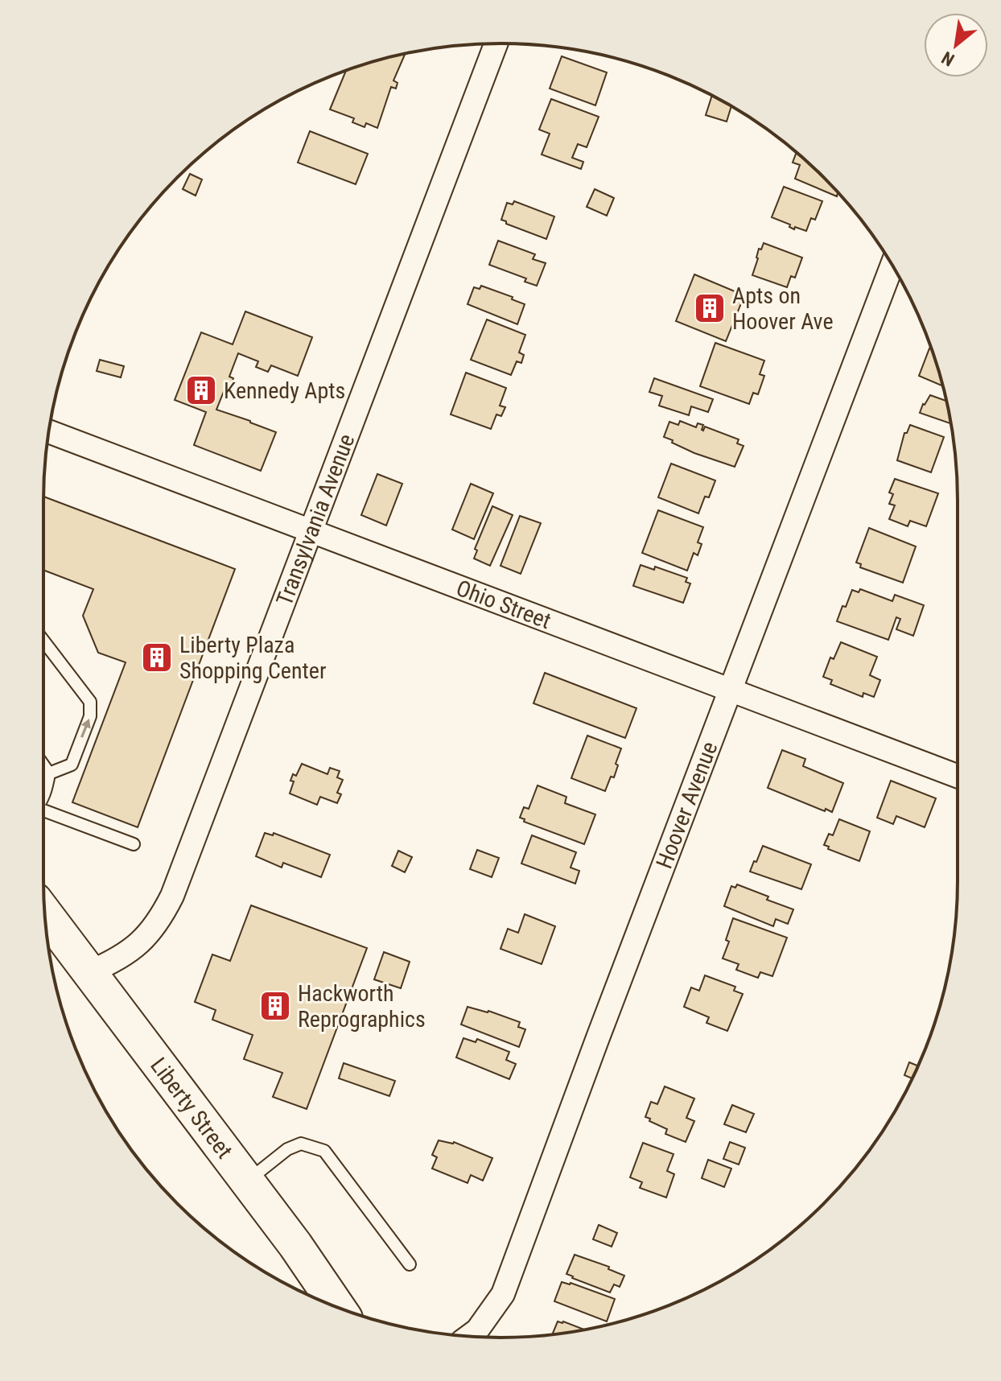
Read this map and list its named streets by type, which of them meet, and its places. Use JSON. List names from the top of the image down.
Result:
{
  "streets": {
    "main road": ["Liberty Street"],
    "street": ["Transylvania Avenue", "Ohio Street", "Hoover Avenue"]
  },
  "crossings": [
    ["Transylvania Avenue", "Ohio Street"],
    ["Transylvania Avenue", "Liberty Street"],
    ["Ohio Street", "Hoover Avenue"]
  ],
  "places": {
    "building": [
      "Apts on Hoover Ave",
      "Kennedy Apts",
      "Liberty Plaza Shopping Center",
      "Hackworth Reprographics"
    ]
  },
  "north": "bottom left"
}
